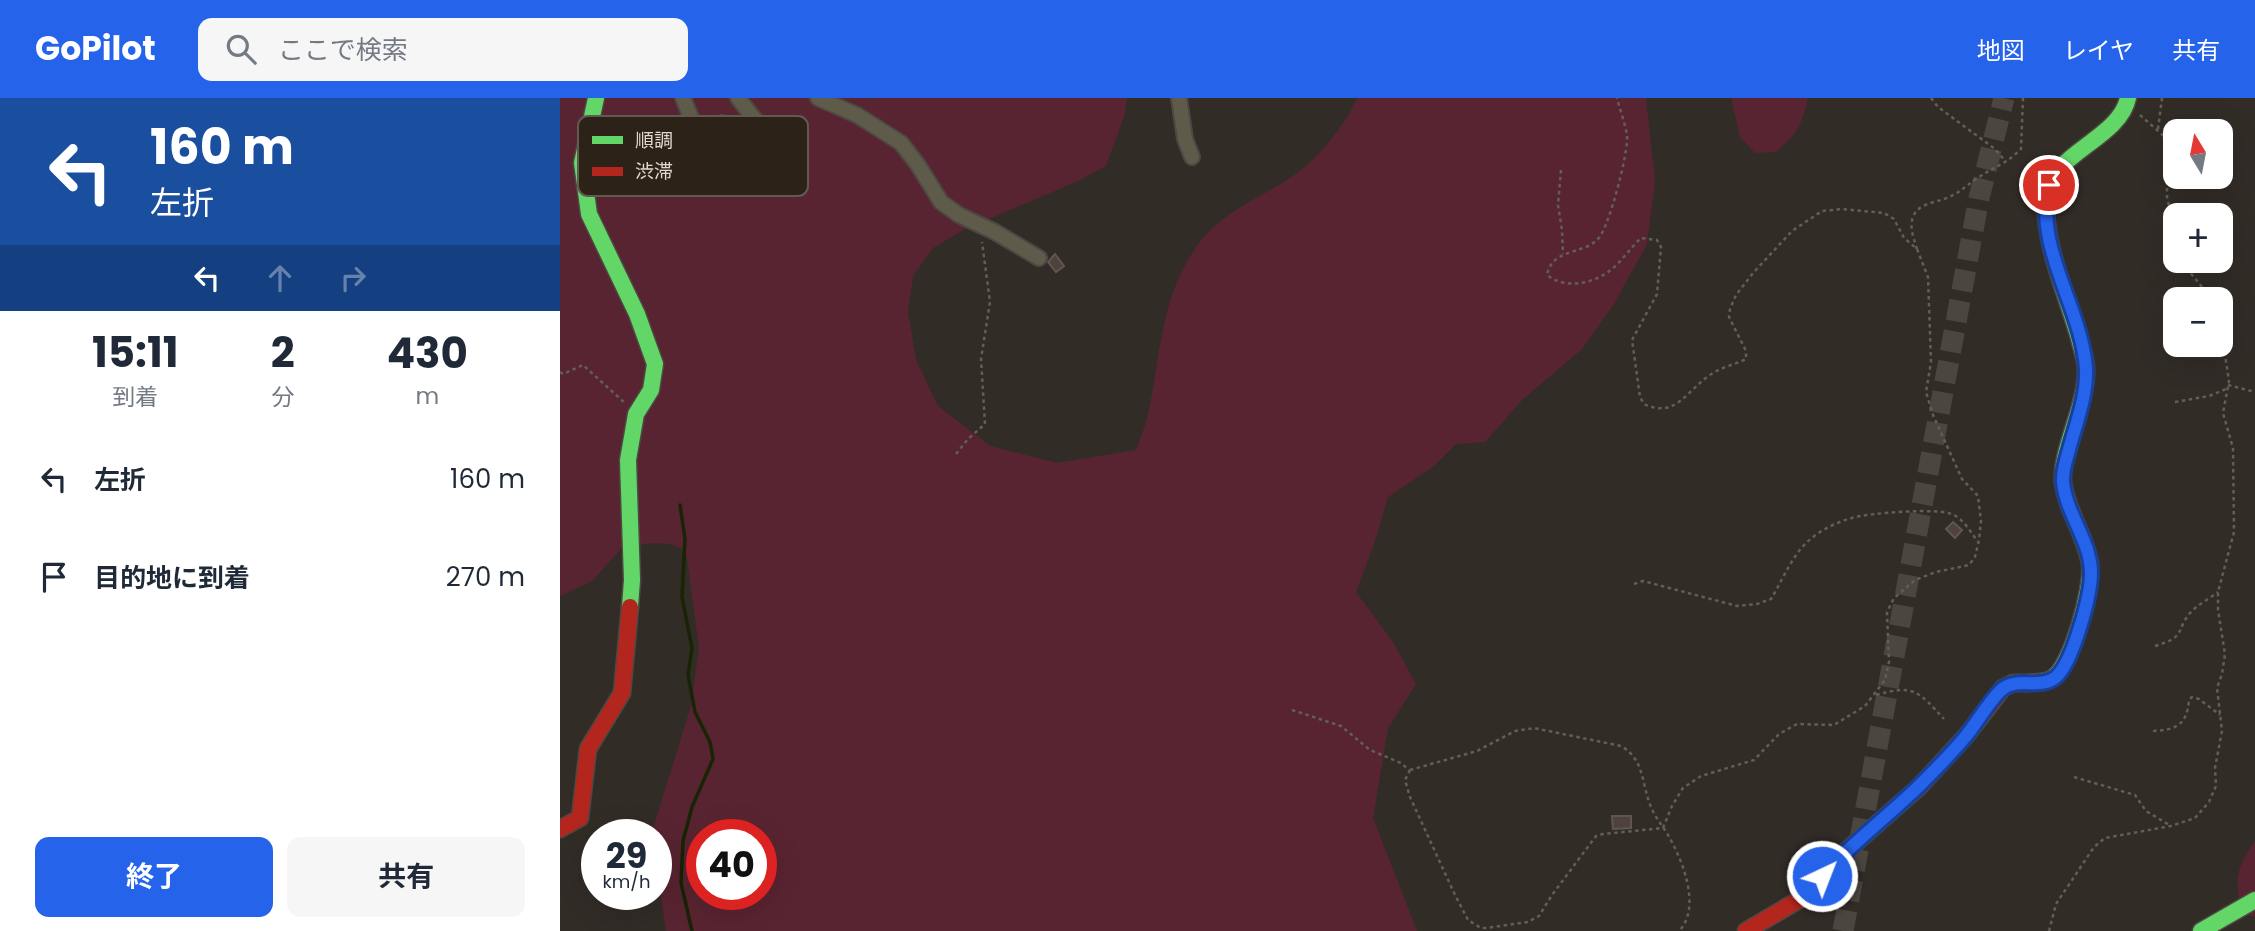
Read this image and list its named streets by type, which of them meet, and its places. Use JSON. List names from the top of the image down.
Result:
{
  "legend": ["順調", "渋滞"],
  "north": "top",
  "page": {
    "header": "GoPilot",
    "search": "ここで検索",
    "nav": ["地図", "レイヤ", "共有"],
    "turn": ["160 m", "左折"],
    "map_buttons": ["+", "−"],
    "eta": [
      "15:11",
      "到着",
      "2",
      "分",
      "430",
      "m"
    ],
    "list": [
      {
        "name": "左折",
        "value": "160 m"
      },
      {
        "name": "目的地に到着",
        "value": "270 m"
      }
    ],
    "speed": "29 km/h",
    "limit": "40",
    "buttons": ["終了", "共有"]
  }
}
